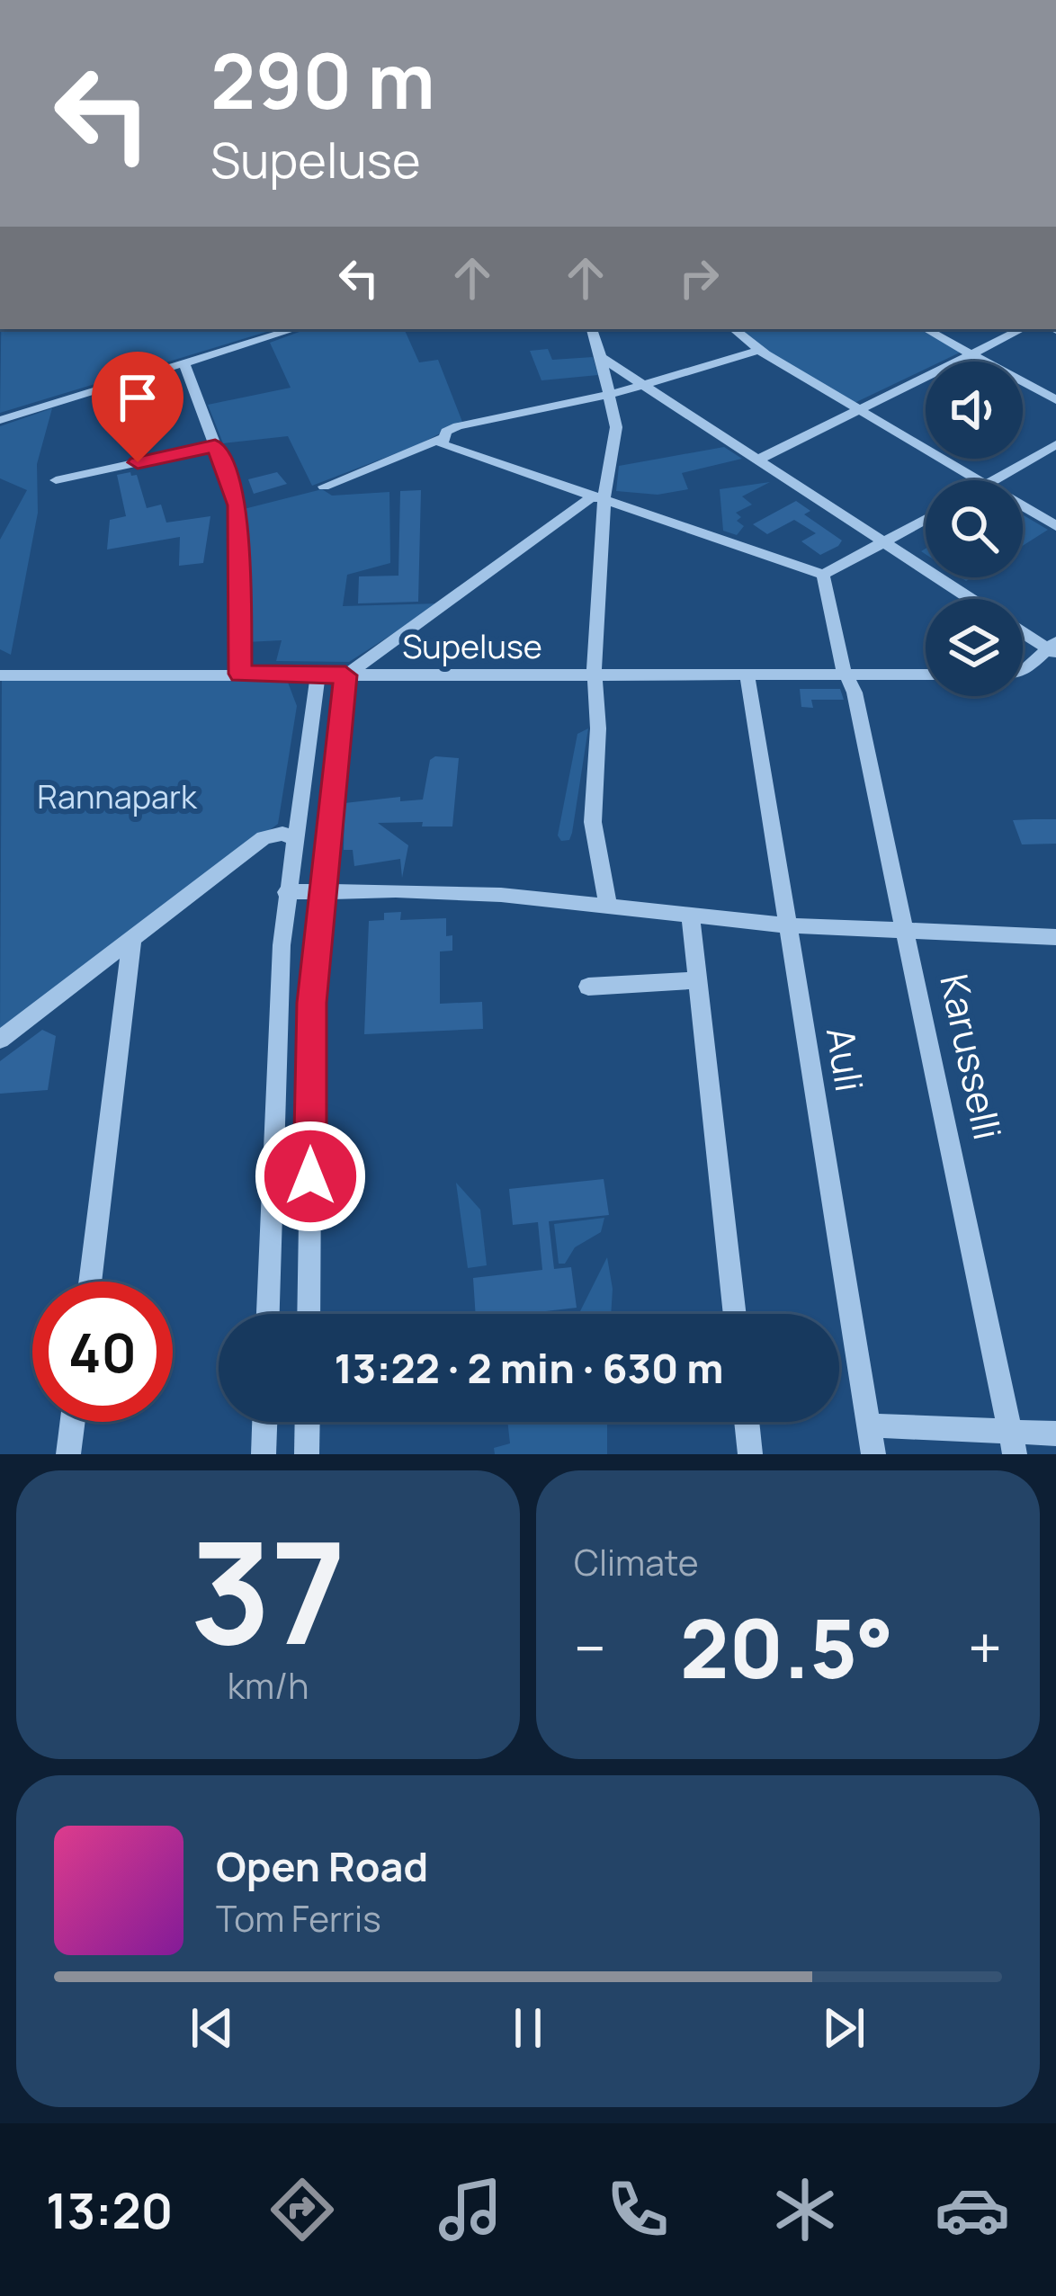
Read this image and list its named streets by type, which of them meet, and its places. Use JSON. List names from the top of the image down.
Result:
{
  "streets": {
    "street": ["Supeluse", "Karusselli", "Auli"]
  },
  "crossings": [
    ["Supeluse", "Karusselli"],
    ["Supeluse", "Auli"]
  ],
  "parks": ["Rannapark"],
  "page": {
    "turn": ["290 m", "Supeluse"],
    "limit": "40",
    "trip": "13:22 · 2 min · 630 m",
    "tile": [
      ["37", "km/h"],
      "Climate"
    ],
    "heat": ["−", "20.5°", "+"],
    "song": ["Open Road", "Tom Ferris"],
    "tabs": "13:20"
  }
}
